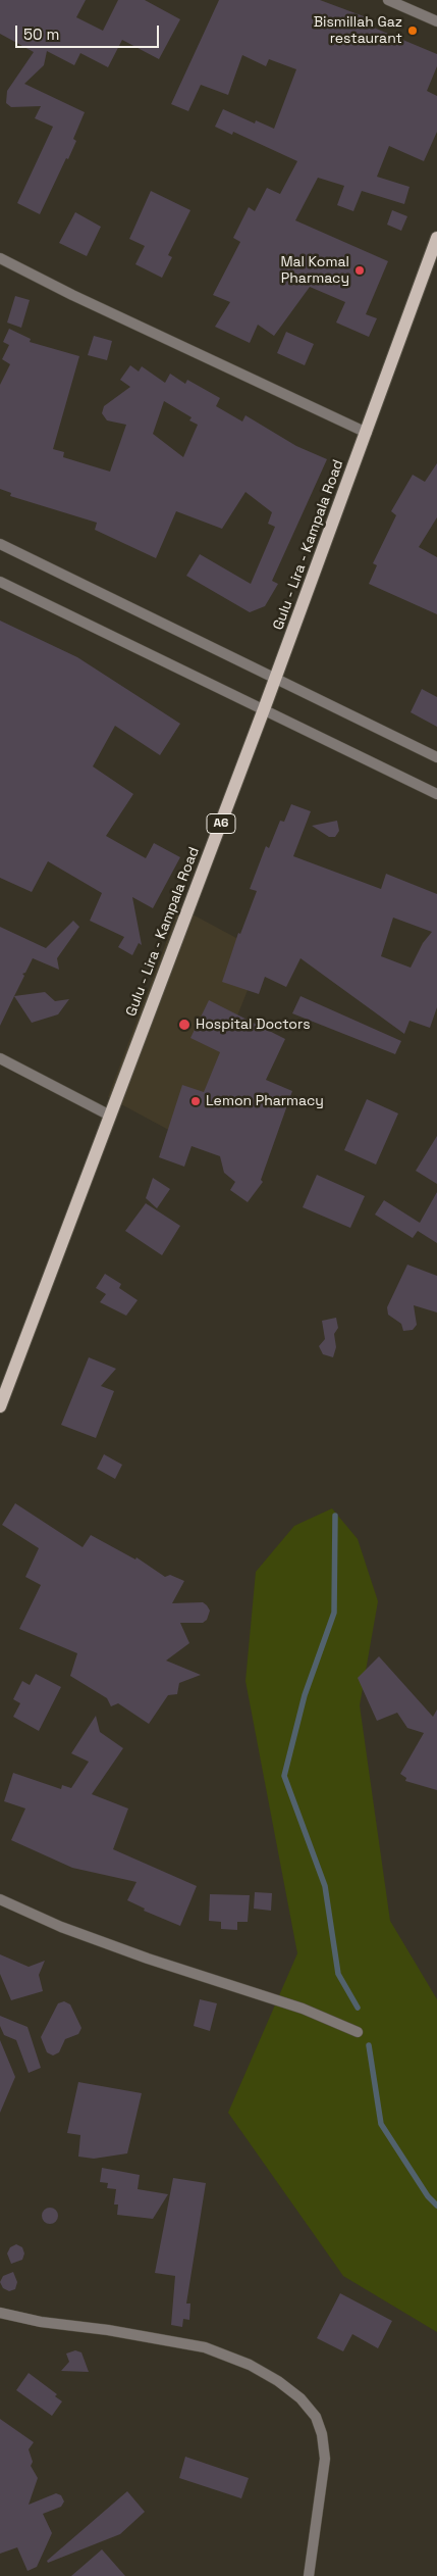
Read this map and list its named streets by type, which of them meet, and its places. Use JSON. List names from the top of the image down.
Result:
{
  "streets": {
    "main road": ["Gulu - Lira - Kampala Road", "A6"]
  },
  "places": [
    "Bismillah Gaz restaurant",
    "Mal Komal Pharmacy",
    "Hospital Doctors",
    "Lemon Pharmacy"
  ],
  "scale_bar": "50 m"
}
